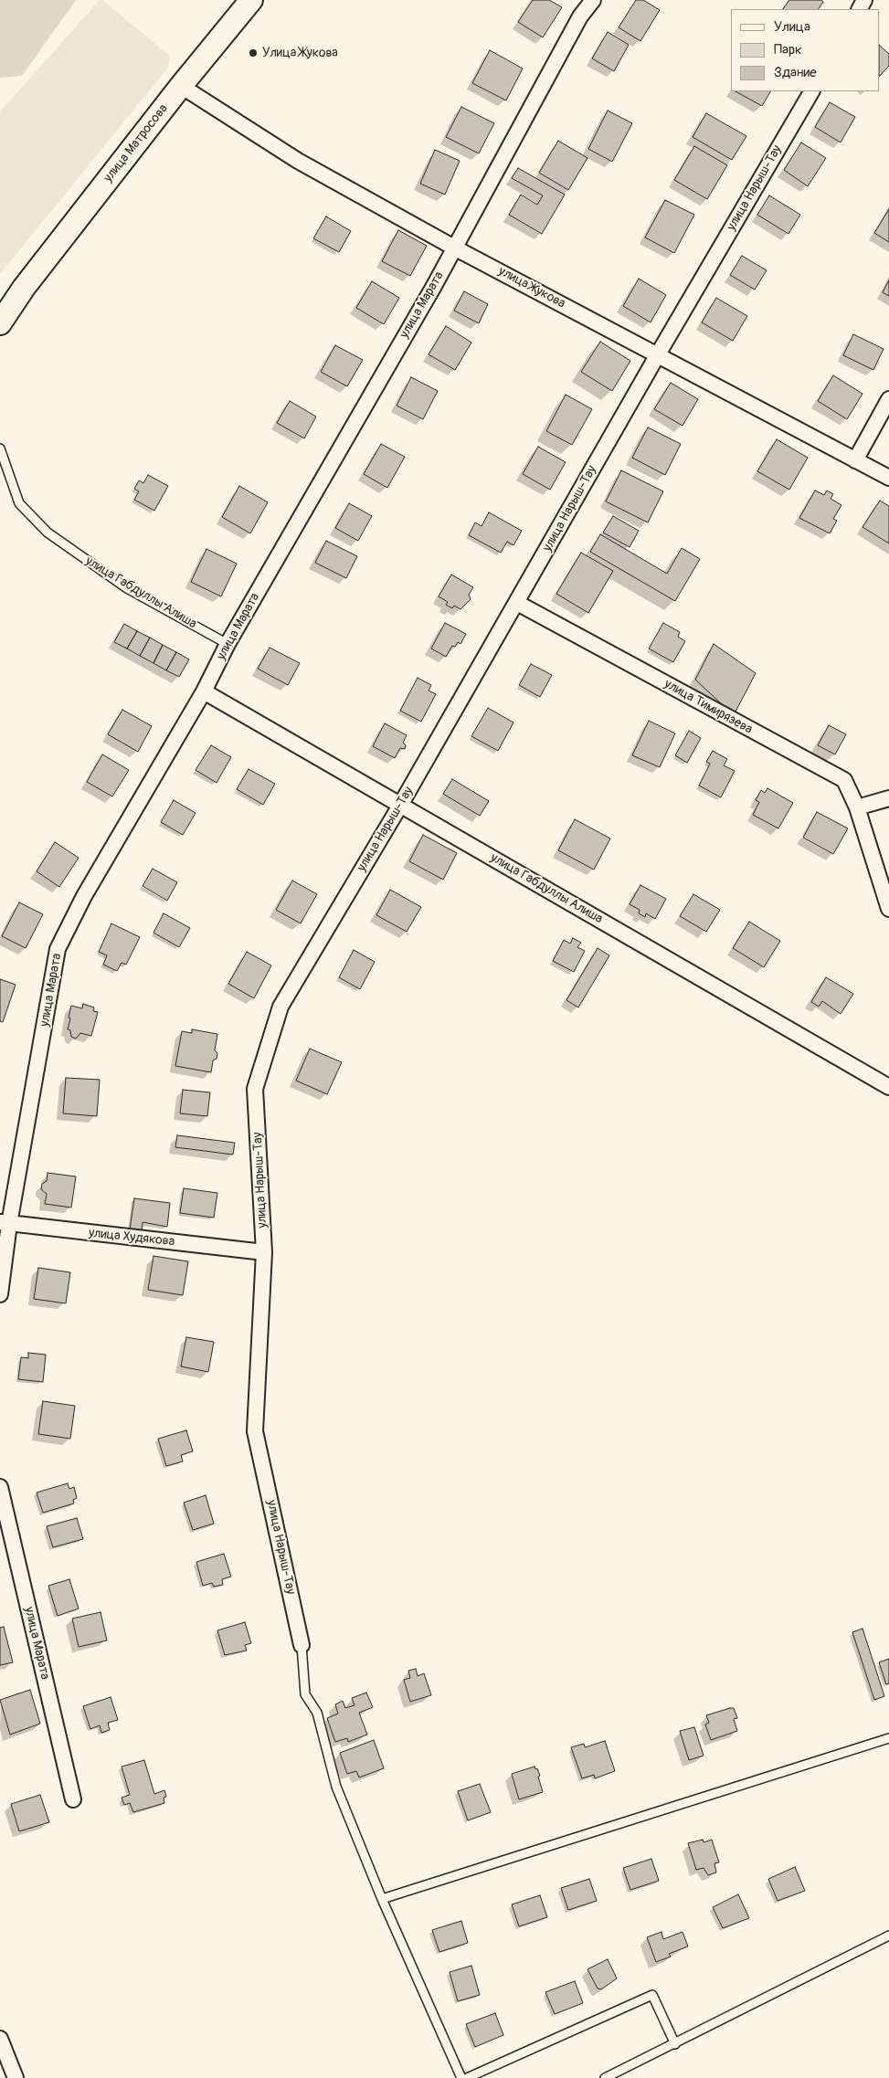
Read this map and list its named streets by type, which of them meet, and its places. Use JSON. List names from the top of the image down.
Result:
{
  "streets": {
    "main road": ["улица Матросова"],
    "street": [
      "улица Нарыш-Тау",
      "улица Жукова",
      "улица Марата",
      "улица Габдуллы Алиша",
      "улица Тимирязева",
      "улица Худякова"
    ]
  },
  "crossings": [
    ["улица Матросова", "улица Жукова"],
    ["улица Нарыш-Тау", "улица Жукова"],
    ["улица Нарыш-Тау", "улица Габдуллы Алиша"],
    ["улица Нарыш-Тау", "улица Тимирязева"],
    ["улица Нарыш-Тау", "улица Худякова"],
    ["улица Жукова", "улица Марата"],
    ["улица Марата", "улица Габдуллы Алиша"],
    ["улица Марата", "улица Худякова"]
  ],
  "places": ["Улица Жукова"],
  "legend": ["Улица", "Парк", "Здание"]
}
